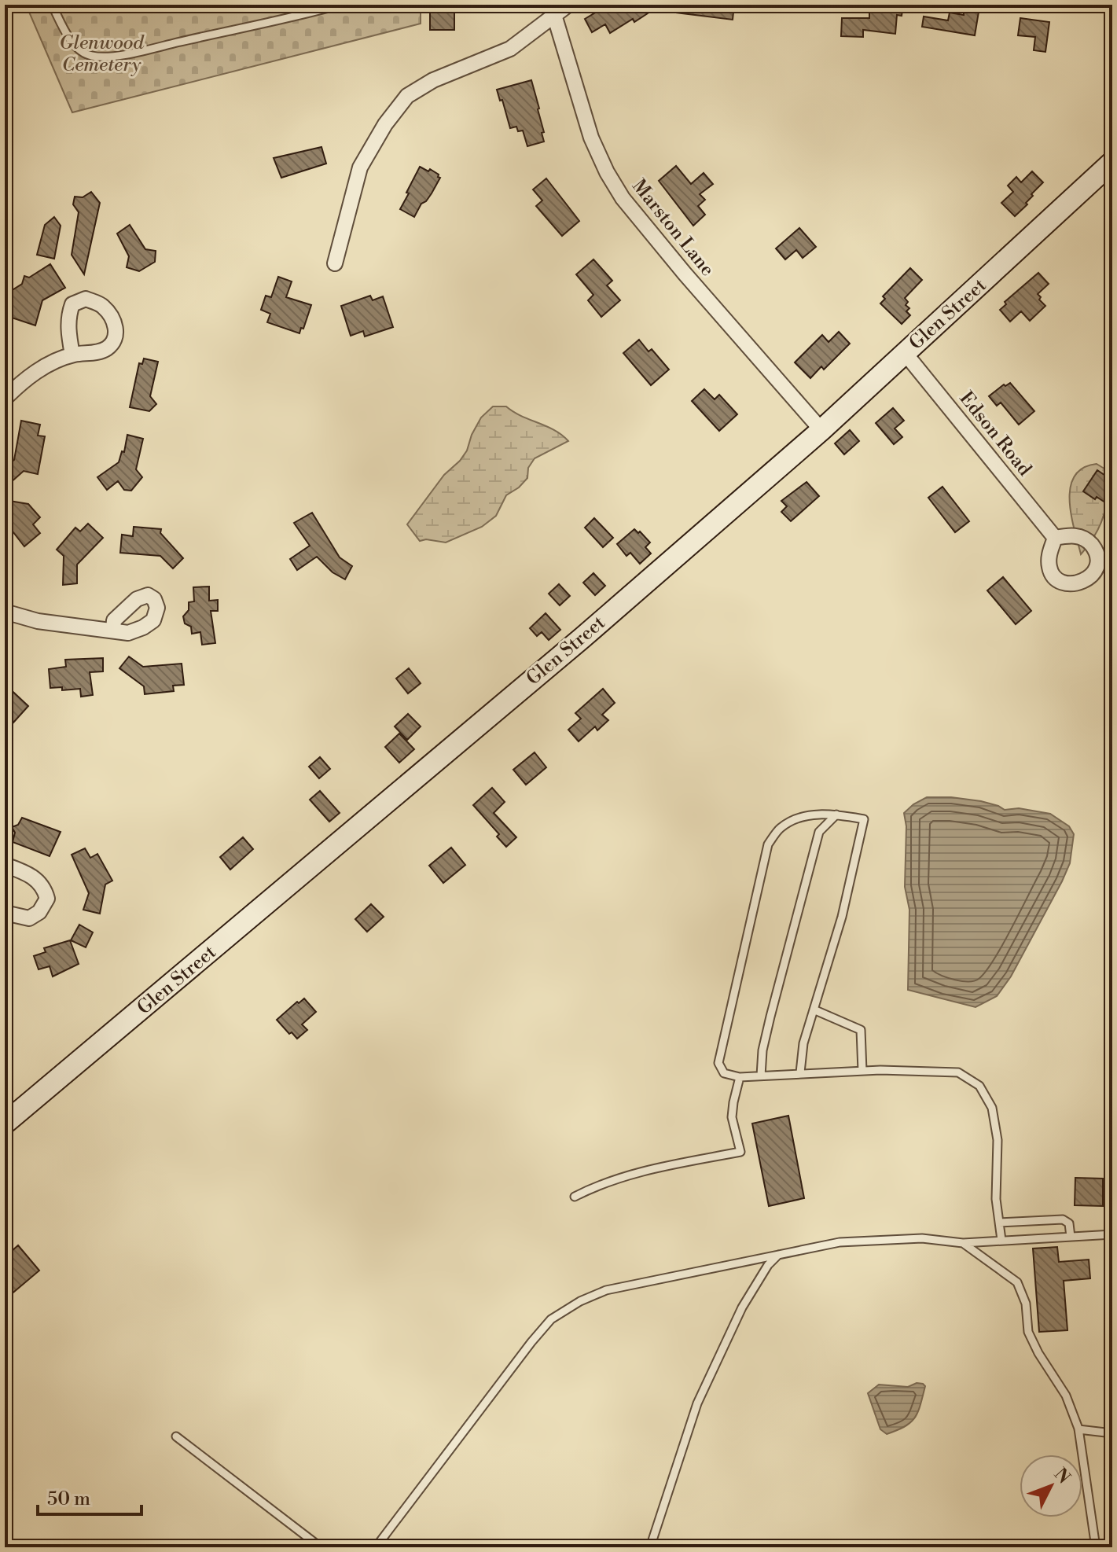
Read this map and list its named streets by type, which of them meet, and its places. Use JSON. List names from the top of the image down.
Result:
{
  "streets": {
    "street": ["Marston Lane", "Glen Street", "Edson Road"]
  },
  "crossings": [
    ["Marston Lane", "Glen Street"],
    ["Glen Street", "Edson Road"]
  ],
  "parks": ["Glenwood Cemetery"],
  "scale_bar": "50 m",
  "north": "top right"
}
